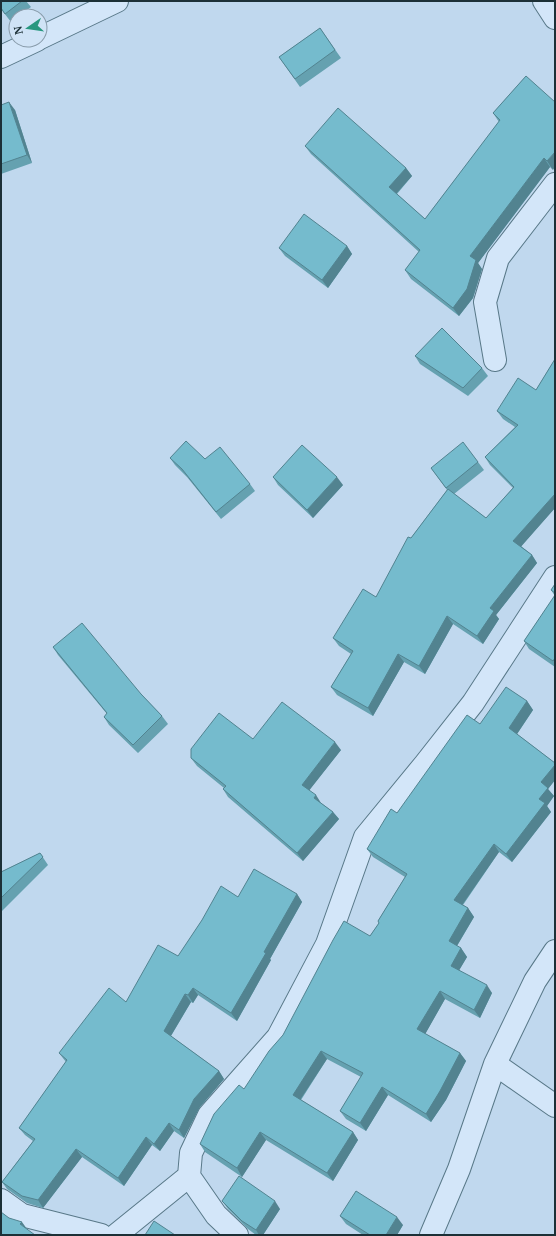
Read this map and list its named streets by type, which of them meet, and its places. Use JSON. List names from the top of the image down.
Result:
{
  "north": "left"
}
